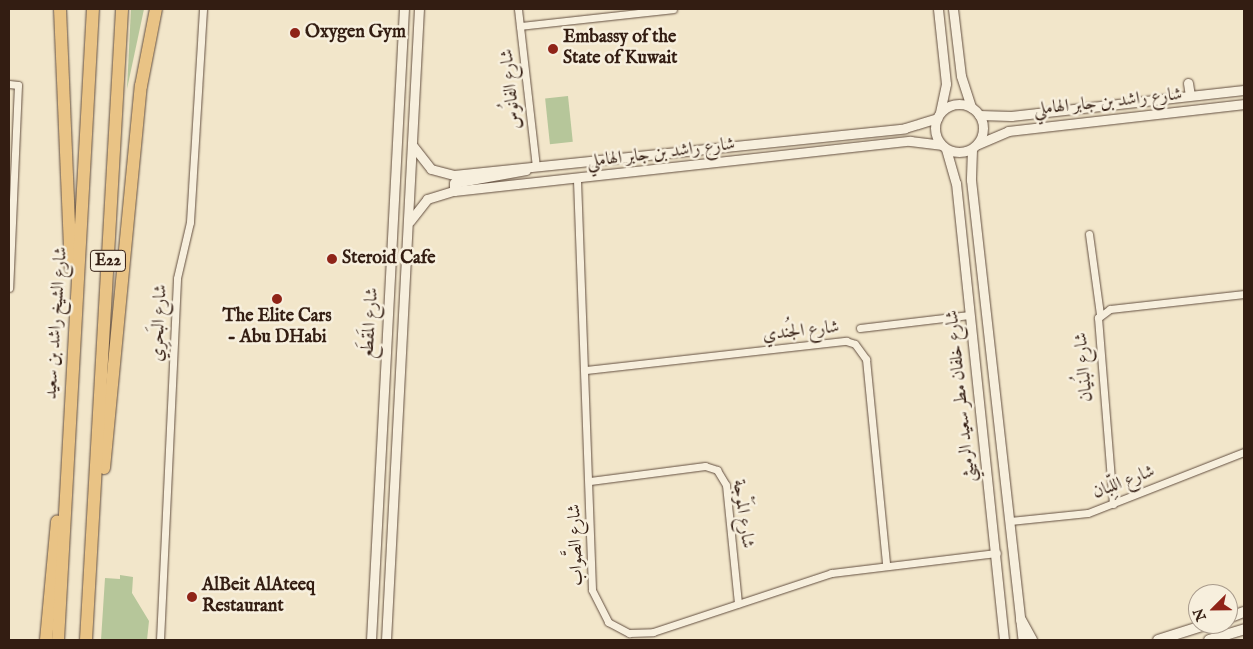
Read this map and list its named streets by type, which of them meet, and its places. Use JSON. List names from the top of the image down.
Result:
{
  "streets": {
    "highway": ["E22", "شارع الشيخ راشد بن سعيد"],
    "street": [
      "شارع الفانُوس",
      "شارع راشد بن جابر الهاملي",
      "شارع البَحرِي",
      "شارع المَقطَع",
      "شارع الجُندي",
      "شارع البُنيان",
      "شارع خلفان مطر سعيد الرميثي",
      "شارع اللِّبان",
      "شارع المَوْجة",
      "شارع الصَّواب"
    ]
  },
  "crossings": [
    ["شارع الفانُوس", "شارع راشد بن جابر الهاملي"],
    ["شارع راشد بن جابر الهاملي", "شارع المَقطَع"],
    ["شارع راشد بن جابر الهاملي", "شارع خلفان مطر سعيد الرميثي"],
    ["شارع راشد بن جابر الهاملي", "شارع الصَّواب"],
    ["شارع الجُندي", "شارع الصَّواب"],
    ["شارع البُنيان", "شارع اللِّبان"],
    ["شارع خلفان مطر سعيد الرميثي", "شارع اللِّبان"],
    ["شارع خلفان مطر سعيد الرميثي", "شارع الصَّواب"],
    ["شارع المَوْجة", "شارع الصَّواب"]
  ],
  "places": [
    "Oxygen Gym",
    "Embassy of the State of Kuwait",
    "Steroid Cafe",
    "The Elite Cars - Abu DHabi",
    "AlBeit AlAteeq Restaurant"
  ],
  "north": "bottom left"
}
